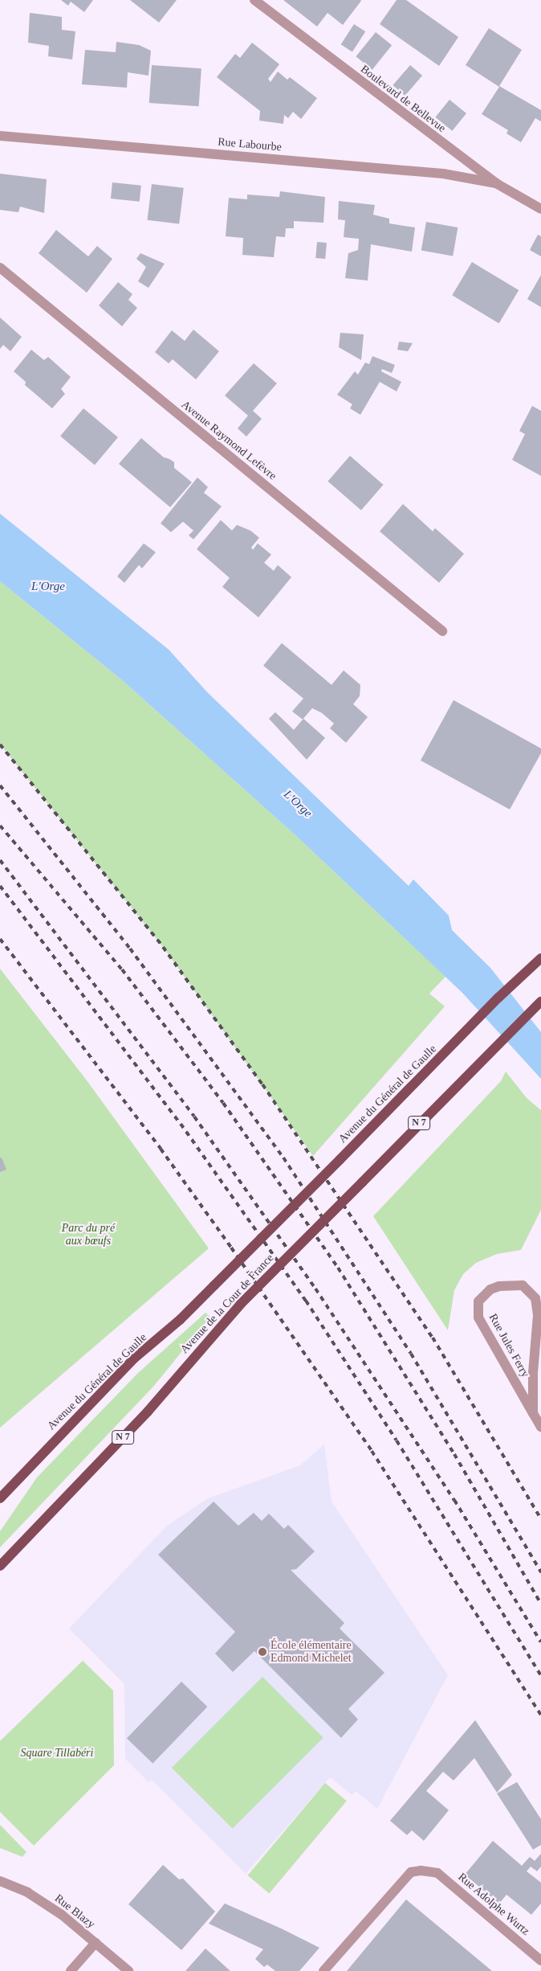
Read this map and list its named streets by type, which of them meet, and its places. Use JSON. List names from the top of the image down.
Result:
{
  "streets": {
    "main road": ["Avenue du Général de Gaulle", "N 7", "Avenue de la Cour de France"],
    "street": [
      "Boulevard de Bellevue",
      "Rue Labourbe",
      "Avenue Raymond Lefèvre",
      "Rue Jules Ferry",
      "Rue Adolphe Wurtz",
      "Rue Blazy"
    ]
  },
  "crossings": [
    ["Boulevard de Bellevue", "Rue Labourbe"],
    ["Avenue du Général de Gaulle", "Avenue de la Cour de France"]
  ],
  "water": ["L'Orge"],
  "parks": ["Parc du pré aux bœufs", "Square Tillabéri"],
  "places": ["École élémentaire Edmond Michelet"]
}
